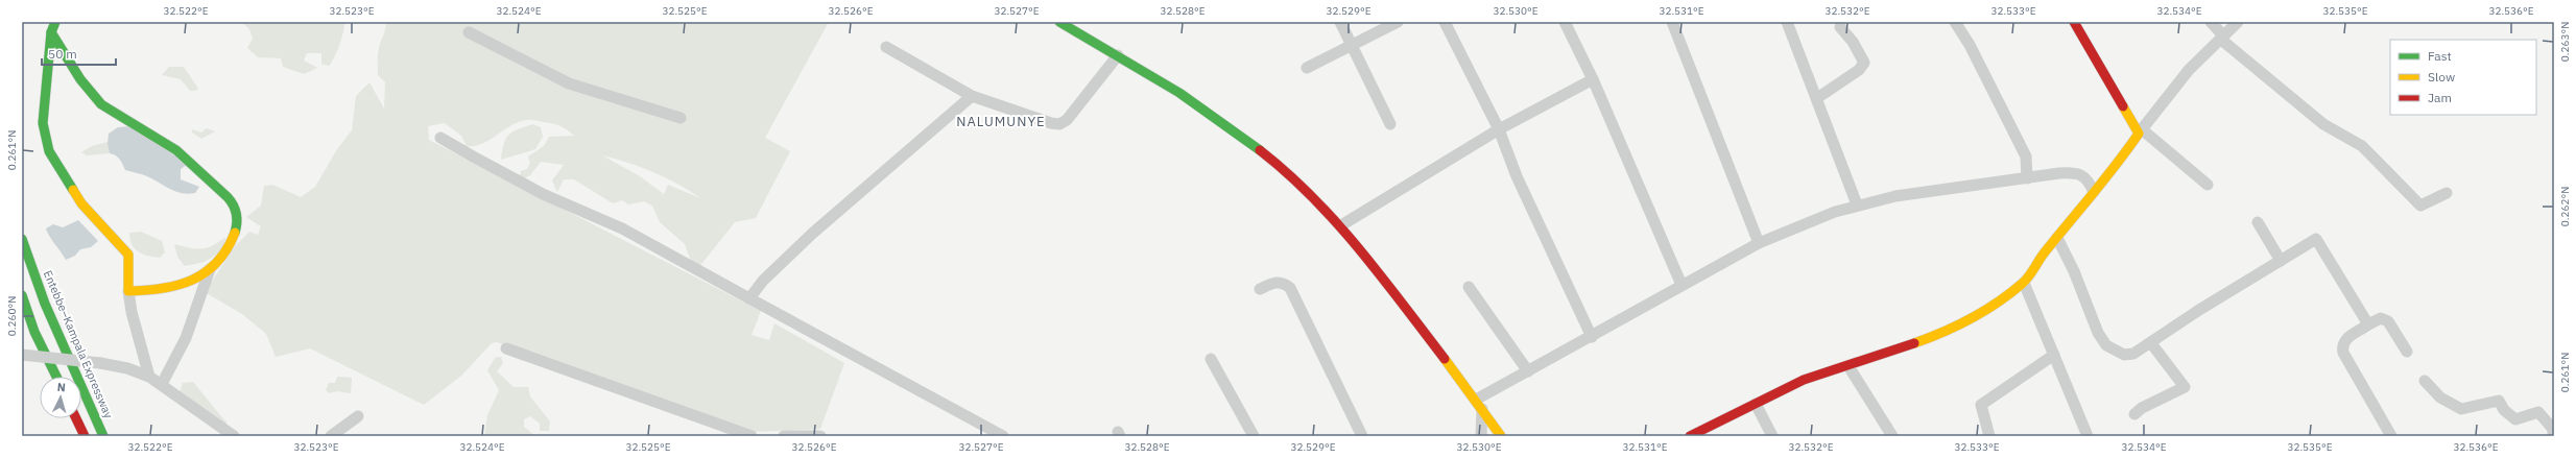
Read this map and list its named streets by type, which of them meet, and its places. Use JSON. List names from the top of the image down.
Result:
{
  "streets": {
    "main road": ["Entebbe–Kampala Expressway"]
  },
  "districts": ["NALUMUNYE"],
  "legend": ["Fast", "Slow", "Jam"],
  "scale_bar": "50 m",
  "north": "top",
  "coordinates": [
    "32.522°E",
    "32.523°E",
    "32.524°E",
    "32.525°E",
    "32.526°E",
    "32.527°E",
    "32.528°E",
    "32.529°E",
    "32.530°E",
    "32.531°E",
    "32.532°E",
    "32.533°E",
    "32.534°E",
    "32.535°E",
    "32.536°E",
    "0.263°N",
    "0.261°N",
    "0.262°N",
    "0.260°N"
  ]
}
